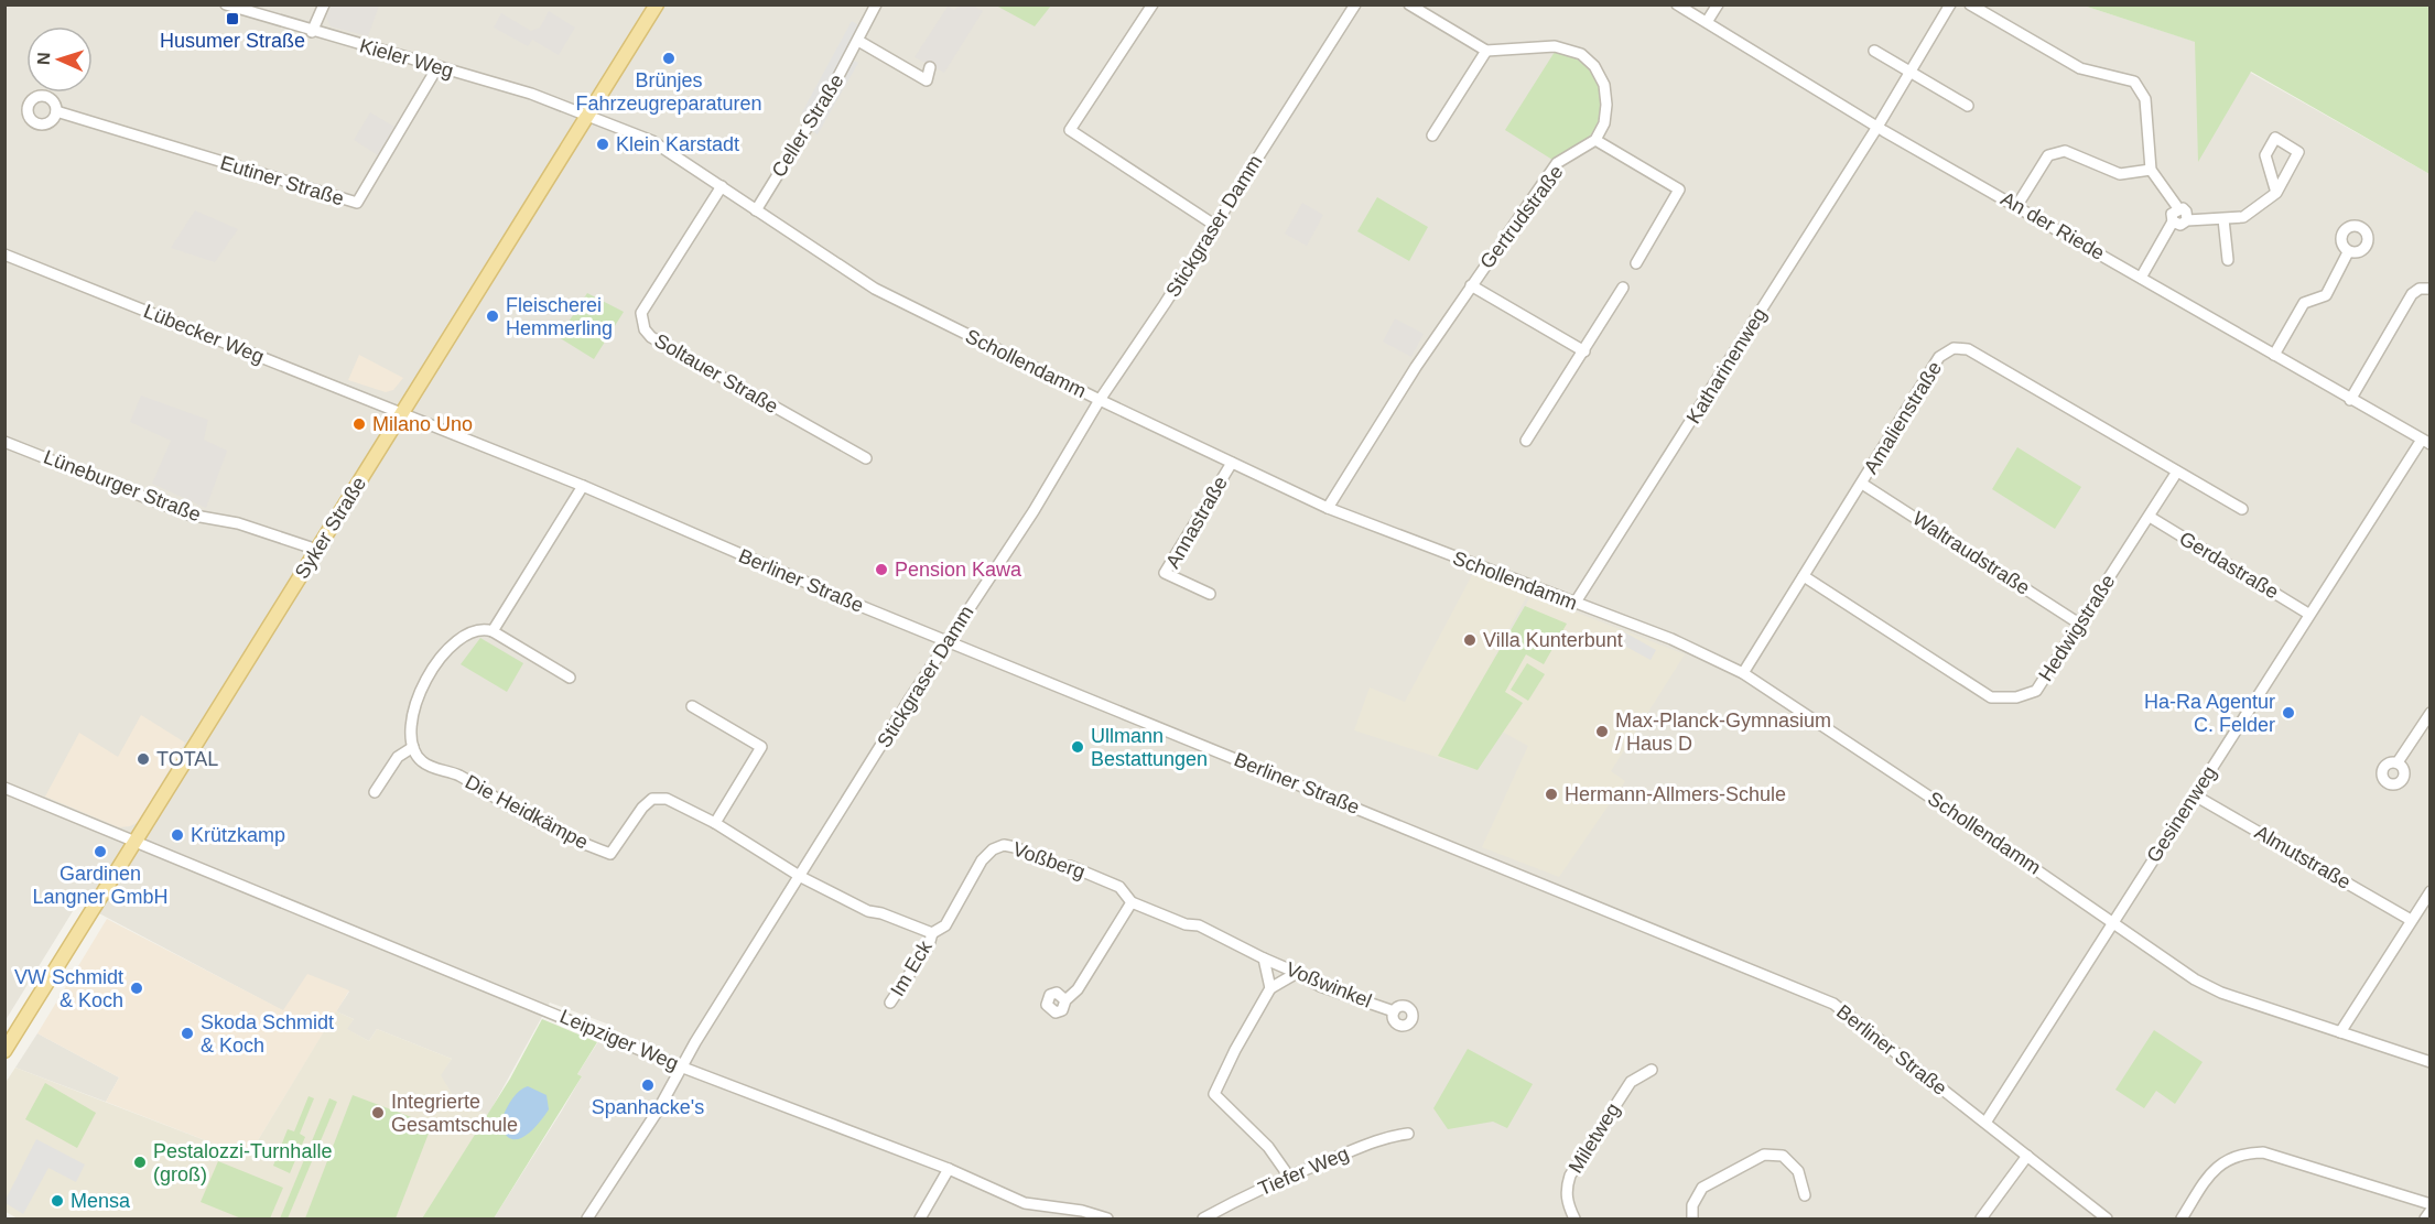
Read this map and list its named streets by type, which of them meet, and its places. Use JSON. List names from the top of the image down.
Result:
{
  "streets": {
    "main road": ["Syker Straße"],
    "street": [
      "Kieler Weg",
      "Celler Straße",
      "Eutiner Straße",
      "Gertrudstraße",
      "Stickgraser Damm",
      "An der Riede",
      "Lübecker Weg",
      "Schollendamm",
      "Katharinenweg",
      "Soltauer Straße",
      "Amalienstraße",
      "Lüneburger Straße",
      "Annastraße",
      "Waltraudstraße",
      "Gerdastraße",
      "Berliner Straße",
      "Hedwigstraße",
      "Die Heidkämpe",
      "Gesinenweg",
      "Almutstraße",
      "Voßberg",
      "Im Eck",
      "Voßwinkel",
      "Leipziger Weg",
      "Miletweg",
      "Tiefer Weg"
    ]
  },
  "crossings": [
    ["Kieler Weg", "Eutiner Straße"],
    ["Kieler Weg", "Schollendamm"],
    ["Kieler Weg", "Syker Straße"],
    ["Celler Straße", "Schollendamm"],
    ["Gertrudstraße", "Schollendamm"],
    ["Stickgraser Damm", "Schollendamm"],
    ["Stickgraser Damm", "Berliner Straße"],
    ["Stickgraser Damm", "Die Heidkämpe"],
    ["Stickgraser Damm", "Leipziger Weg"],
    ["An der Riede", "Katharinenweg"],
    ["An der Riede", "Gesinenweg"],
    ["Lübecker Weg", "Syker Straße"],
    ["Lübecker Weg", "Berliner Straße"],
    ["Schollendamm", "Katharinenweg"],
    ["Schollendamm", "Soltauer Straße"],
    ["Schollendamm", "Amalienstraße"],
    ["Schollendamm", "Annastraße"],
    ["Schollendamm", "Syker Straße"],
    ["Schollendamm", "Gesinenweg"],
    ["Amalienstraße", "Waltraudstraße"],
    ["Amalienstraße", "Hedwigstraße"],
    ["Lüneburger Straße", "Syker Straße"],
    ["Syker Straße", "Berliner Straße"],
    ["Syker Straße", "Leipziger Weg"],
    ["Waltraudstraße", "Hedwigstraße"],
    ["Gerdastraße", "Hedwigstraße"],
    ["Gerdastraße", "Gesinenweg"],
    ["Berliner Straße", "Gesinenweg"],
    ["Gesinenweg", "Almutstraße"],
    ["Voßberg", "Im Eck"],
    ["Voßberg", "Voßwinkel"]
  ],
  "places": {
    "transit": ["Husumer Straße"],
    "other": [
      "Brünjes Fahrzeugreparaturen",
      "Klein Karstadt",
      "Fleischerei Hemmerling",
      "Milano Uno",
      "Pension Kawa",
      "Villa Kunterbunt",
      "Ha-Ra Agentur C. Felder",
      "Max-Planck-Gymnasium / Haus D",
      "Ullmann Bestattungen",
      "TOTAL",
      "Hermann-Allmers-Schule",
      "Krützkamp",
      "Gardinen Langner GmbH",
      "VW Schmidt & Koch",
      "Skoda Schmidt & Koch",
      "Spanhacke's",
      "Integrierte Gesamtschule",
      "Pestalozzi-Turnhalle (groß)",
      "Mensa"
    ]
  },
  "north": "left"
}
